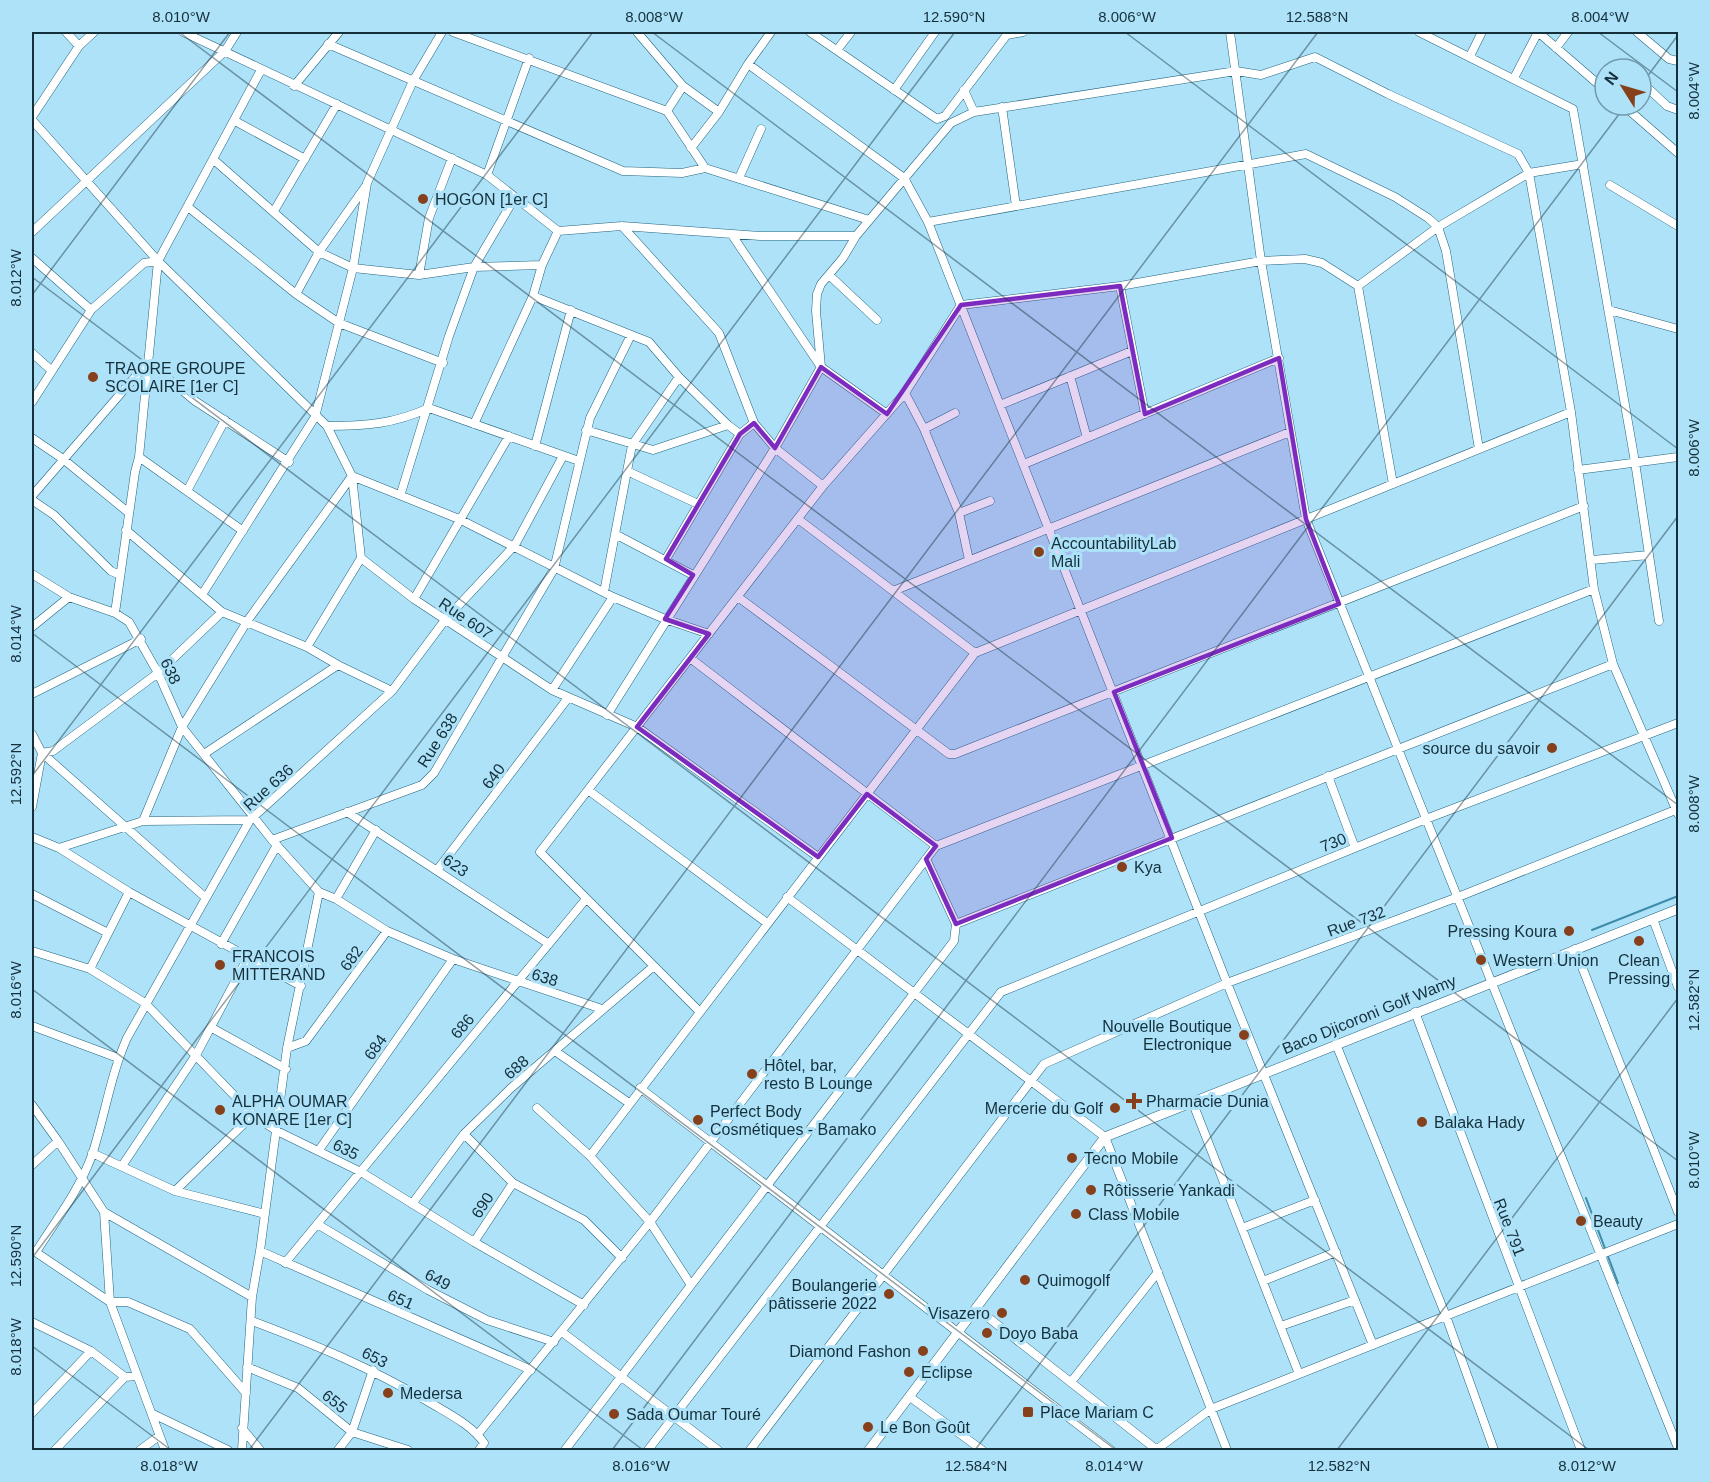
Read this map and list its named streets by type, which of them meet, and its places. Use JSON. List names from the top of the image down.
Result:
{
  "streets": {
    "street": [
      "Rue 607",
      "638",
      "Rue 638",
      "640",
      "Rue 636",
      "730",
      "623",
      "Rue 732",
      "682",
      "Baco Djicoroni Golf Wamy",
      "686",
      "684",
      "688",
      "635",
      "690",
      "Rue 791",
      "649",
      "651",
      "653",
      "655"
    ]
  },
  "crossings": [
    ["Rue 607", "Rue 638"],
    ["Rue 607", "640"],
    ["Rue 607", "Rue 636"],
    ["638", "Rue 638"],
    ["638", "Rue 636"],
    ["638", "682"],
    ["638", "686"],
    ["638", "684"],
    ["638", "688"],
    ["Rue 638", "623"],
    ["640", "623"],
    ["Rue 636", "635"],
    ["623", "686"],
    ["Baco Djicoroni Golf Wamy", "Rue 791"],
    ["686", "635"],
    ["686", "649"],
    ["686", "651"],
    ["684", "635"],
    ["688", "635"],
    ["635", "690"]
  ],
  "places": {
    "other": [
      "HOGON [1er C]",
      "TRAORE GROUPE SCOLAIRE [1er C]",
      "AccountabilityLab Mali",
      "source du savoir",
      "Kya",
      "Pressing Koura",
      "Clean Pressing",
      "Western Union",
      "FRANCOIS MITTERAND",
      "Nouvelle Boutique Electronique",
      "Hôtel, bar, resto B Lounge",
      "Mercerie du Golf",
      "ALPHA OUMAR KONARE [1er C]",
      "Perfect Body Cosmétiques - Bamako",
      "Balaka Hady",
      "Tecno Mobile",
      "Rôtisserie Yankadi",
      "Class Mobile",
      "Beauty",
      "Quimogolf",
      "Boulangerie pâtisserie 2022",
      "Visazero",
      "Doyo Baba",
      "Diamond Fashon",
      "Eclipse",
      "Medersa",
      "Sada Oumar Touré",
      "Le Bon Goût"
    ],
    "health": ["Pharmacie Dunia"],
    "transit": ["Place Mariam C"]
  },
  "north": "top left",
  "coordinates": [
    "8.010°W",
    "8.008°W",
    "12.590°N",
    "8.006°W",
    "12.588°N",
    "8.004°W",
    "8.012°W",
    "8.014°W",
    "12.592°N",
    "8.016°W",
    "12.582°N",
    "8.018°W",
    "12.584°N"
  ]
}
